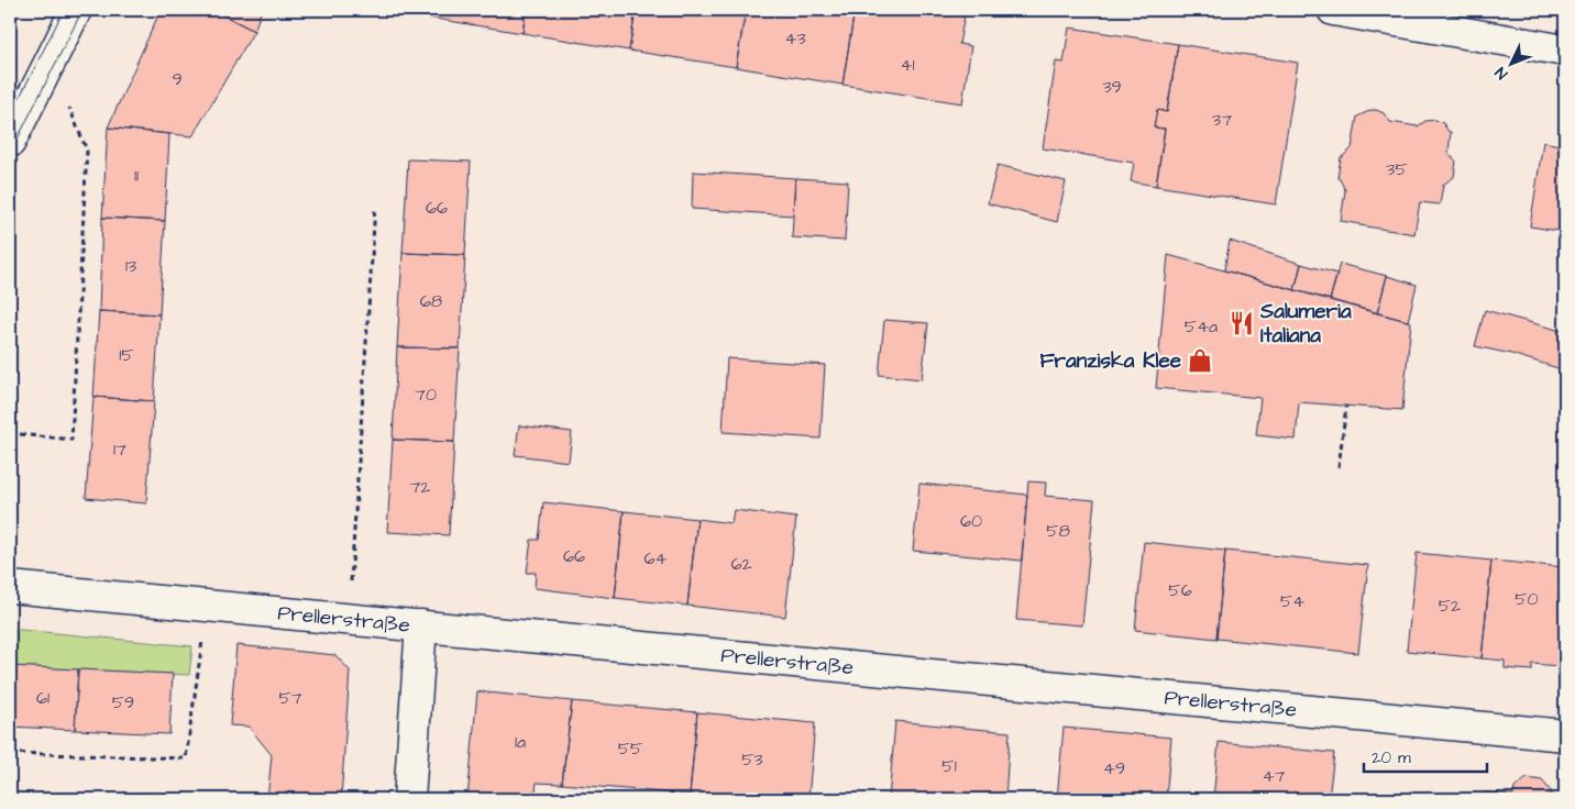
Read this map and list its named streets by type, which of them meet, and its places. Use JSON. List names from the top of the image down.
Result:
{
  "streets": {
    "street": ["Prellerstraße"]
  },
  "places": {
    "restaurant": ["Salumeria Italiana"],
    "shop": ["Franziska Klee"]
  },
  "house_numbers": [
    "43",
    "41",
    "9",
    "39",
    "37",
    "35",
    "11",
    "66",
    "13",
    "68",
    "54a",
    "15",
    "70",
    "17",
    "72",
    "60",
    "58",
    "66",
    "64",
    "62",
    "56",
    "50",
    "54",
    "52",
    "61",
    "57",
    "59",
    "1a",
    "55",
    "53",
    "51",
    "49",
    "47"
  ],
  "scale_bar": "20 m",
  "north": "bottom left"
}
